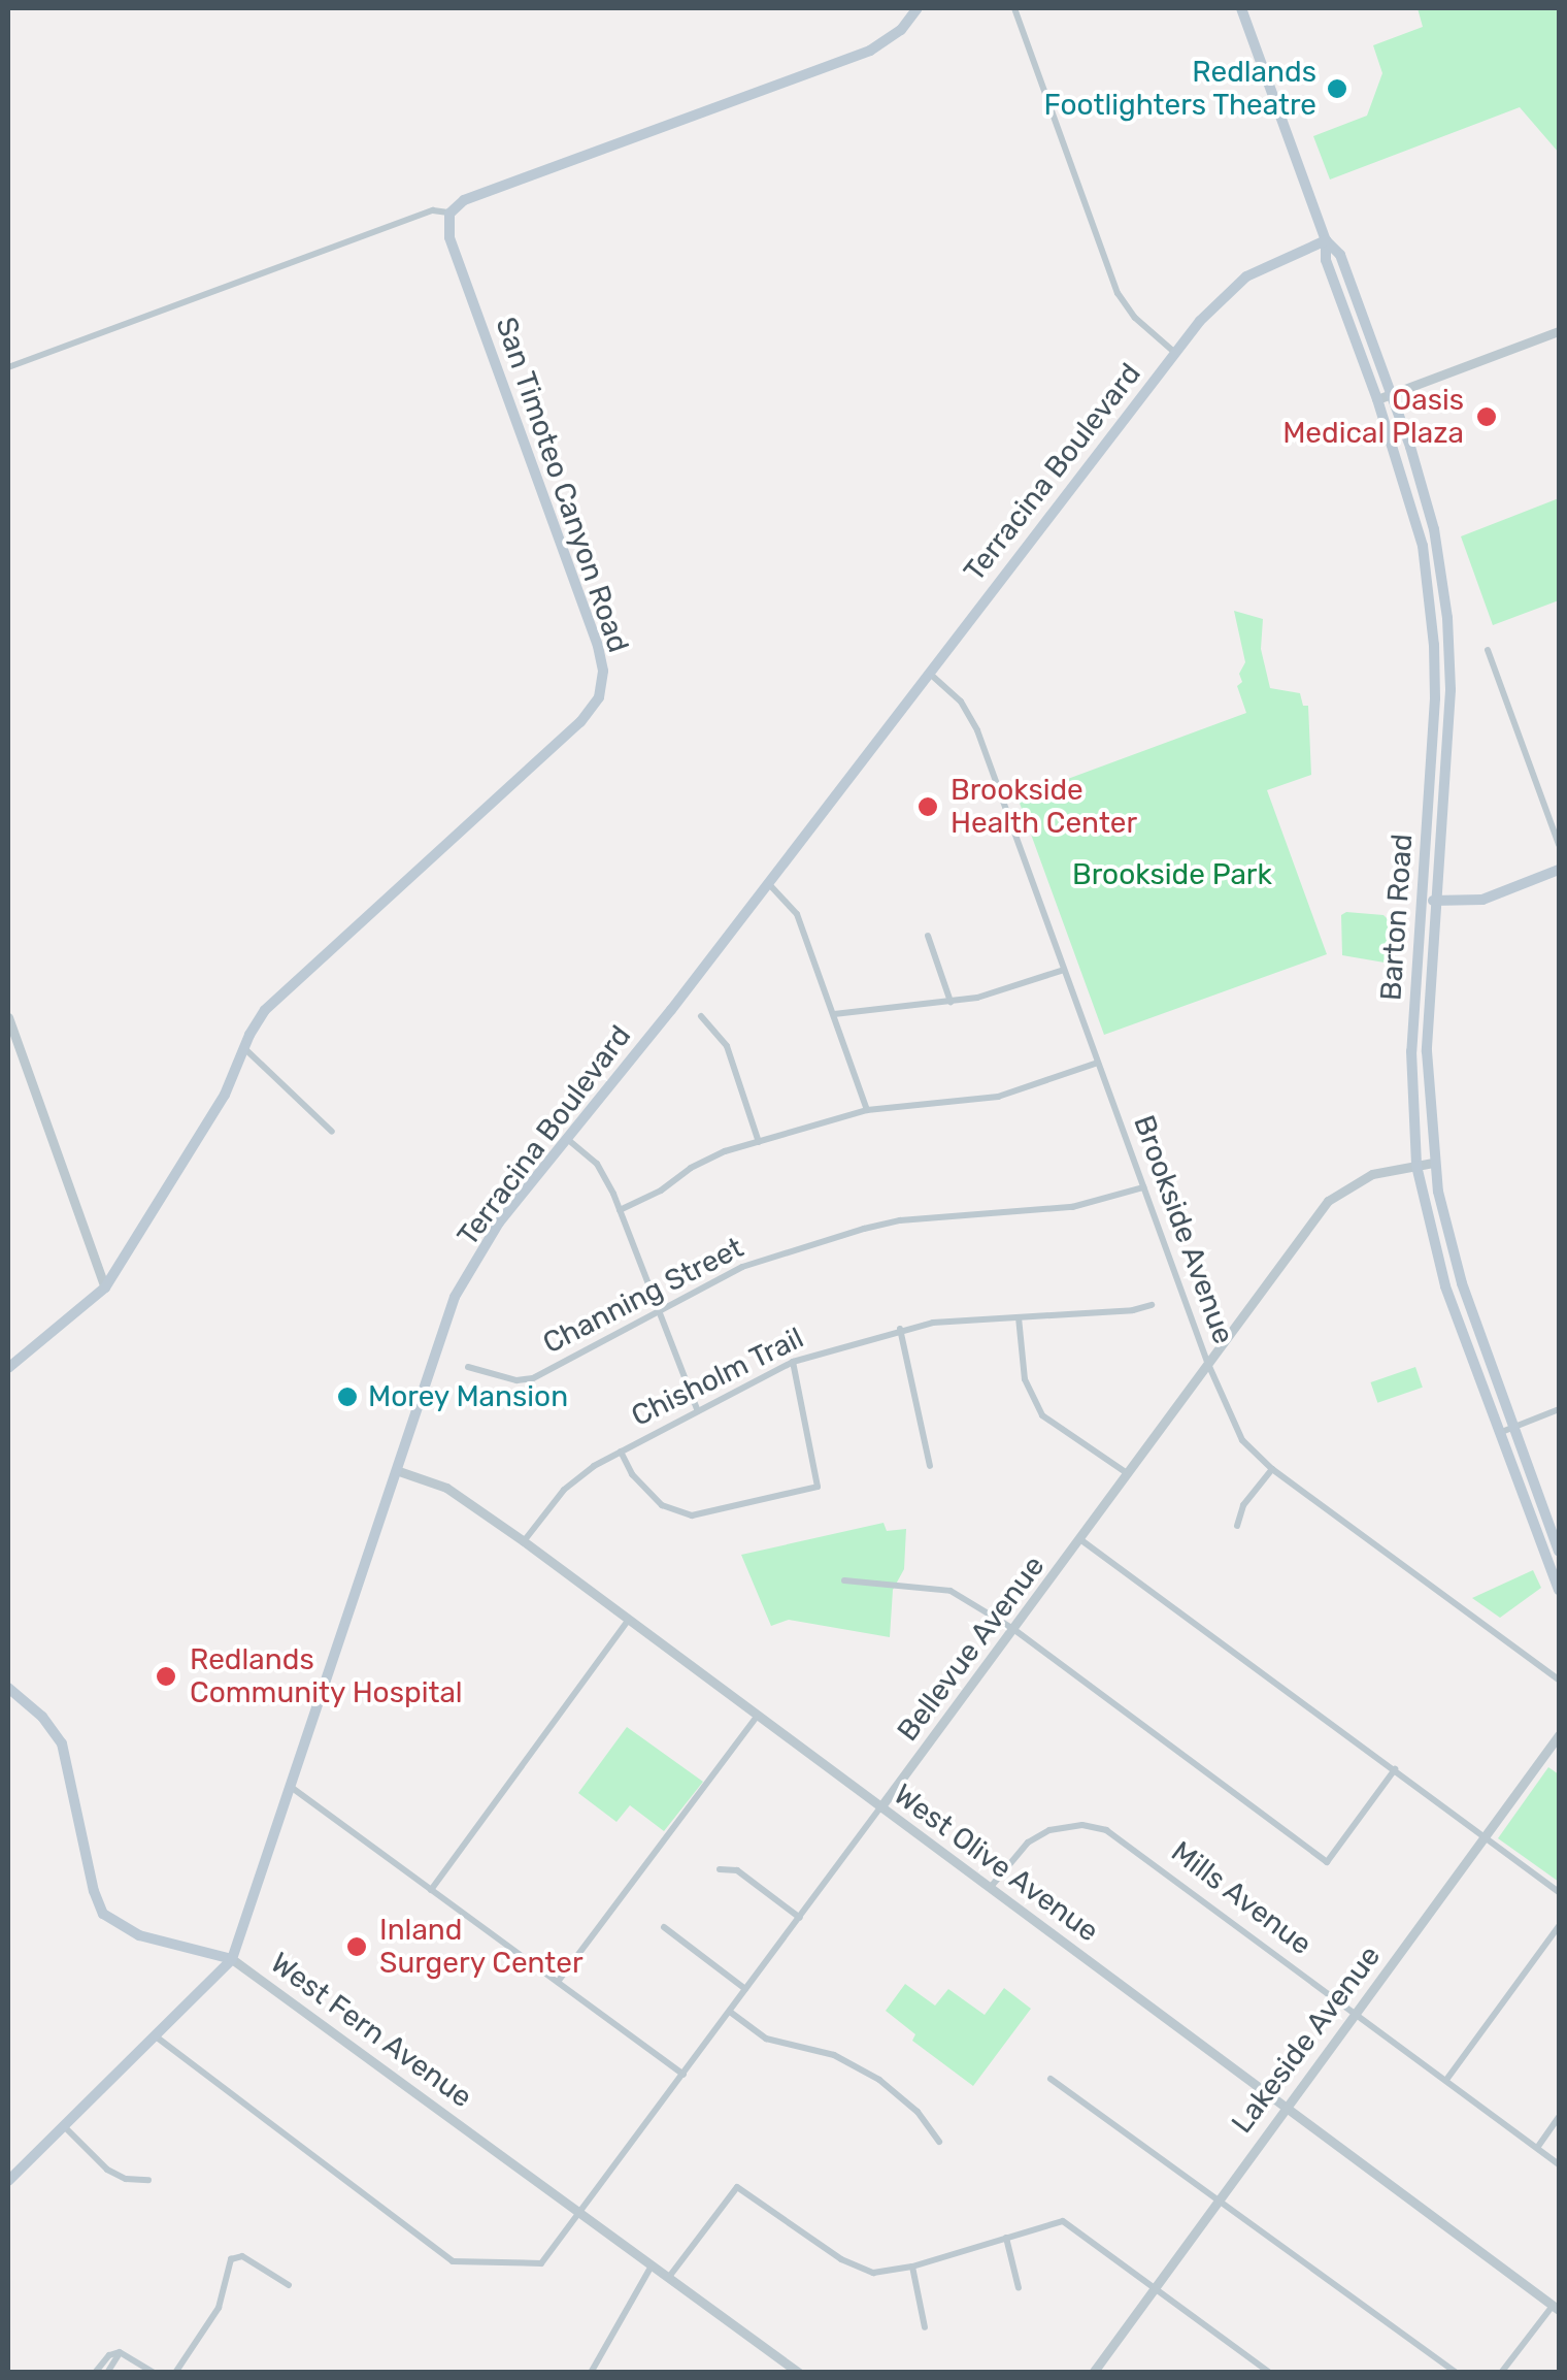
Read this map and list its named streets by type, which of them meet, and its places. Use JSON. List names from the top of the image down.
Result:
{
  "streets": {
    "main road": [
      "Terracina Boulevard",
      "San Timoteo Canyon Road",
      "Barton Road",
      "West Fern Avenue"
    ],
    "street": [
      "Brookside Avenue",
      "Channing Street",
      "Chisholm Trail",
      "Bellevue Avenue",
      "West Olive Avenue",
      "Mills Avenue",
      "Lakeside Avenue"
    ]
  },
  "crossings": [
    ["Terracina Boulevard", "Barton Road"],
    ["Terracina Boulevard", "Brookside Avenue"],
    ["Terracina Boulevard", "Bellevue Avenue"],
    ["Terracina Boulevard", "West Olive Avenue"],
    ["Terracina Boulevard", "West Fern Avenue"],
    ["Barton Road", "Bellevue Avenue"],
    ["Brookside Avenue", "Channing Street"],
    ["Brookside Avenue", "Bellevue Avenue"],
    ["Chisholm Trail", "West Olive Avenue"],
    ["Bellevue Avenue", "West Olive Avenue"],
    ["Bellevue Avenue", "West Fern Avenue"],
    ["West Olive Avenue", "Mills Avenue"],
    ["West Olive Avenue", "Lakeside Avenue"],
    ["Mills Avenue", "Lakeside Avenue"]
  ],
  "parks": ["Brookside Park"],
  "places": [
    "Redlands Footlighters Theatre",
    "Oasis Medical Plaza",
    "Brookside Health Center",
    "Morey Mansion",
    "Redlands Community Hospital",
    "Inland Surgery Center"
  ]
}
